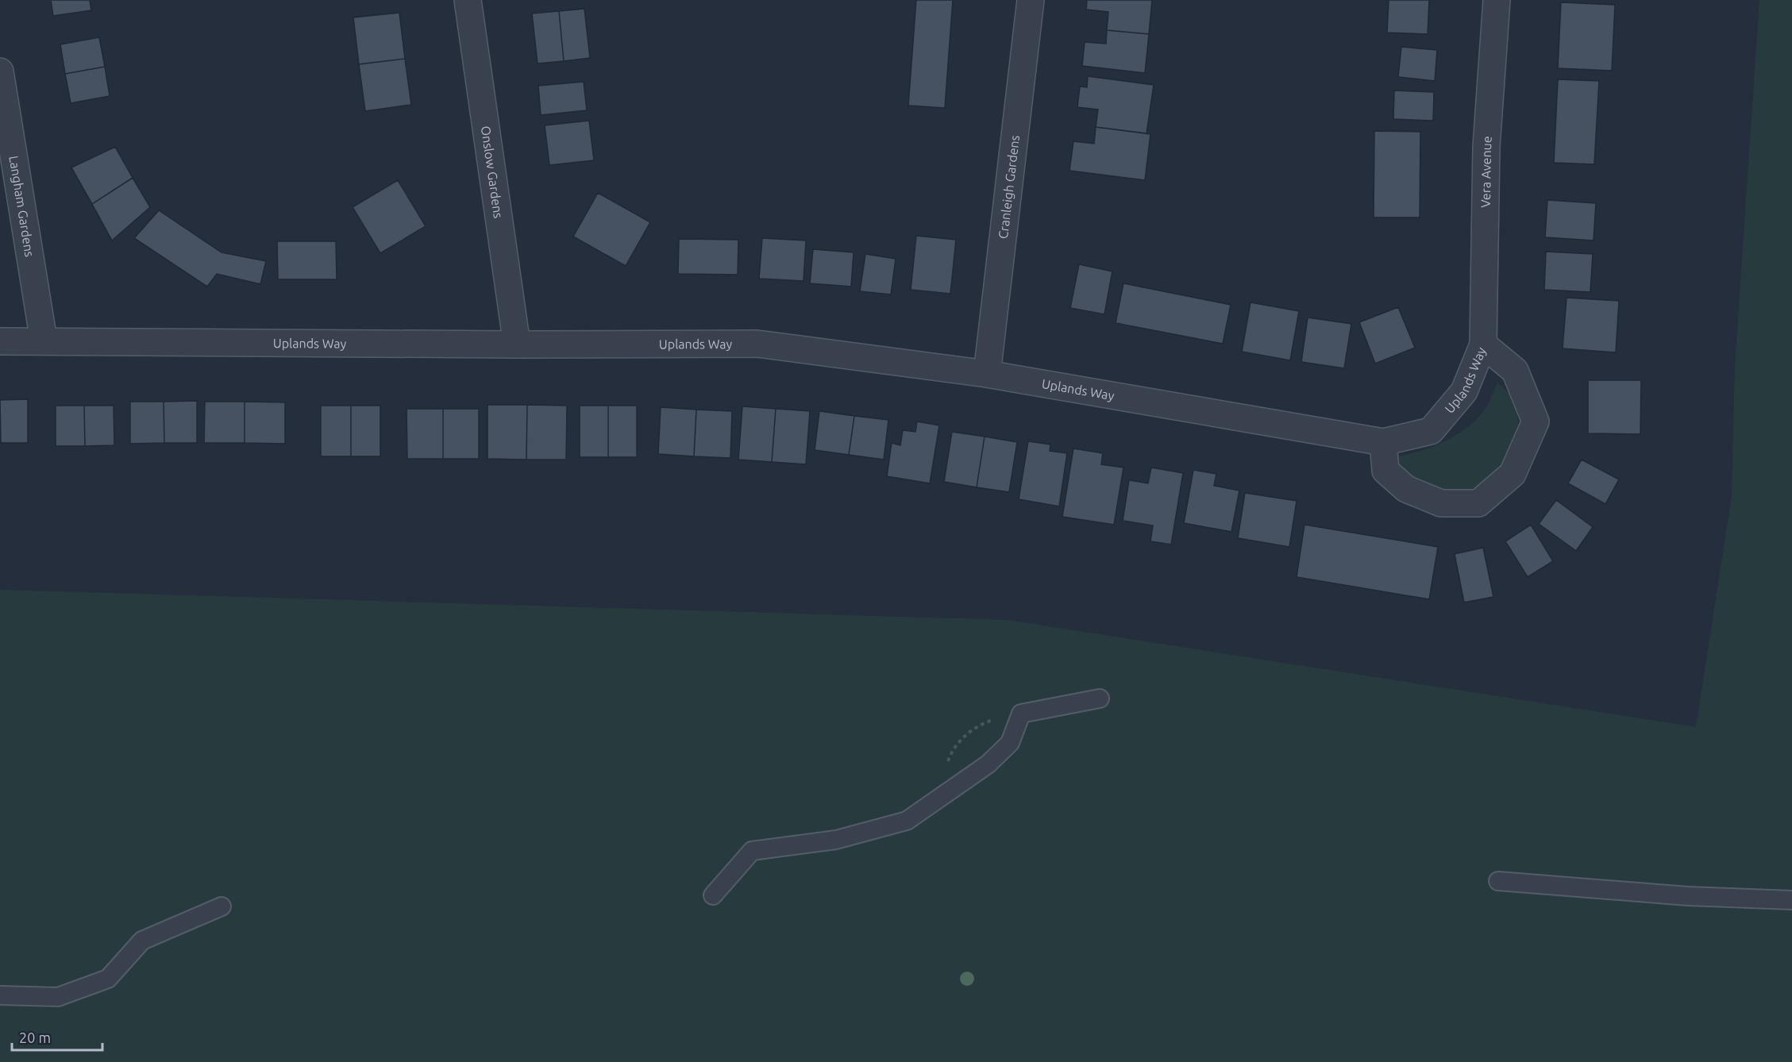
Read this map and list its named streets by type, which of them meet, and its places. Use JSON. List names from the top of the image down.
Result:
{
  "streets": {
    "street": [
      "Onslow Gardens",
      "Vera Avenue",
      "Cranleigh Gardens",
      "Langham Gardens",
      "Uplands Way"
    ]
  },
  "crossings": [
    ["Onslow Gardens", "Uplands Way"],
    ["Vera Avenue", "Uplands Way"],
    ["Cranleigh Gardens", "Uplands Way"],
    ["Langham Gardens", "Uplands Way"]
  ],
  "scale_bar": "20 m"
}
